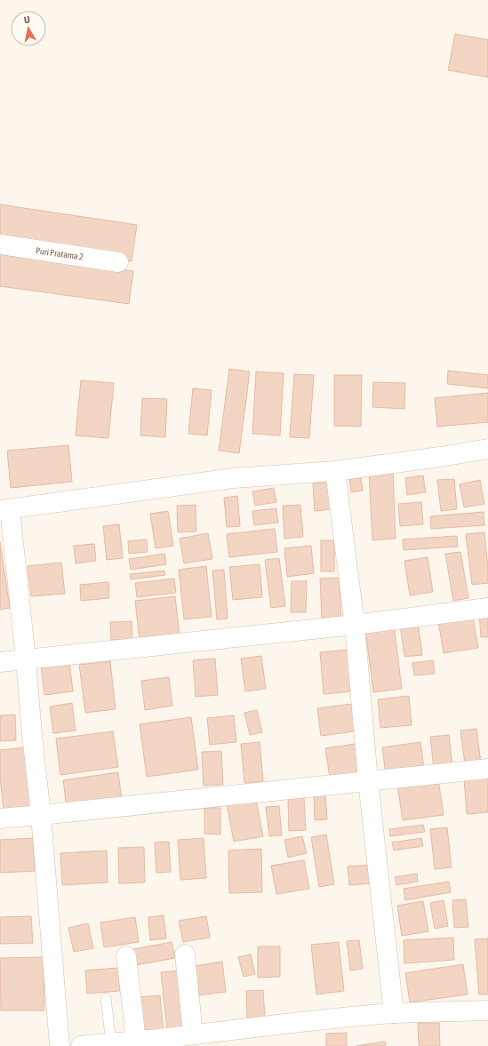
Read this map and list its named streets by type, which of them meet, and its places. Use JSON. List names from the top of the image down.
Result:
{
  "streets": {
    "street": ["Puri Pratama 2"]
  },
  "north": "top"
}
